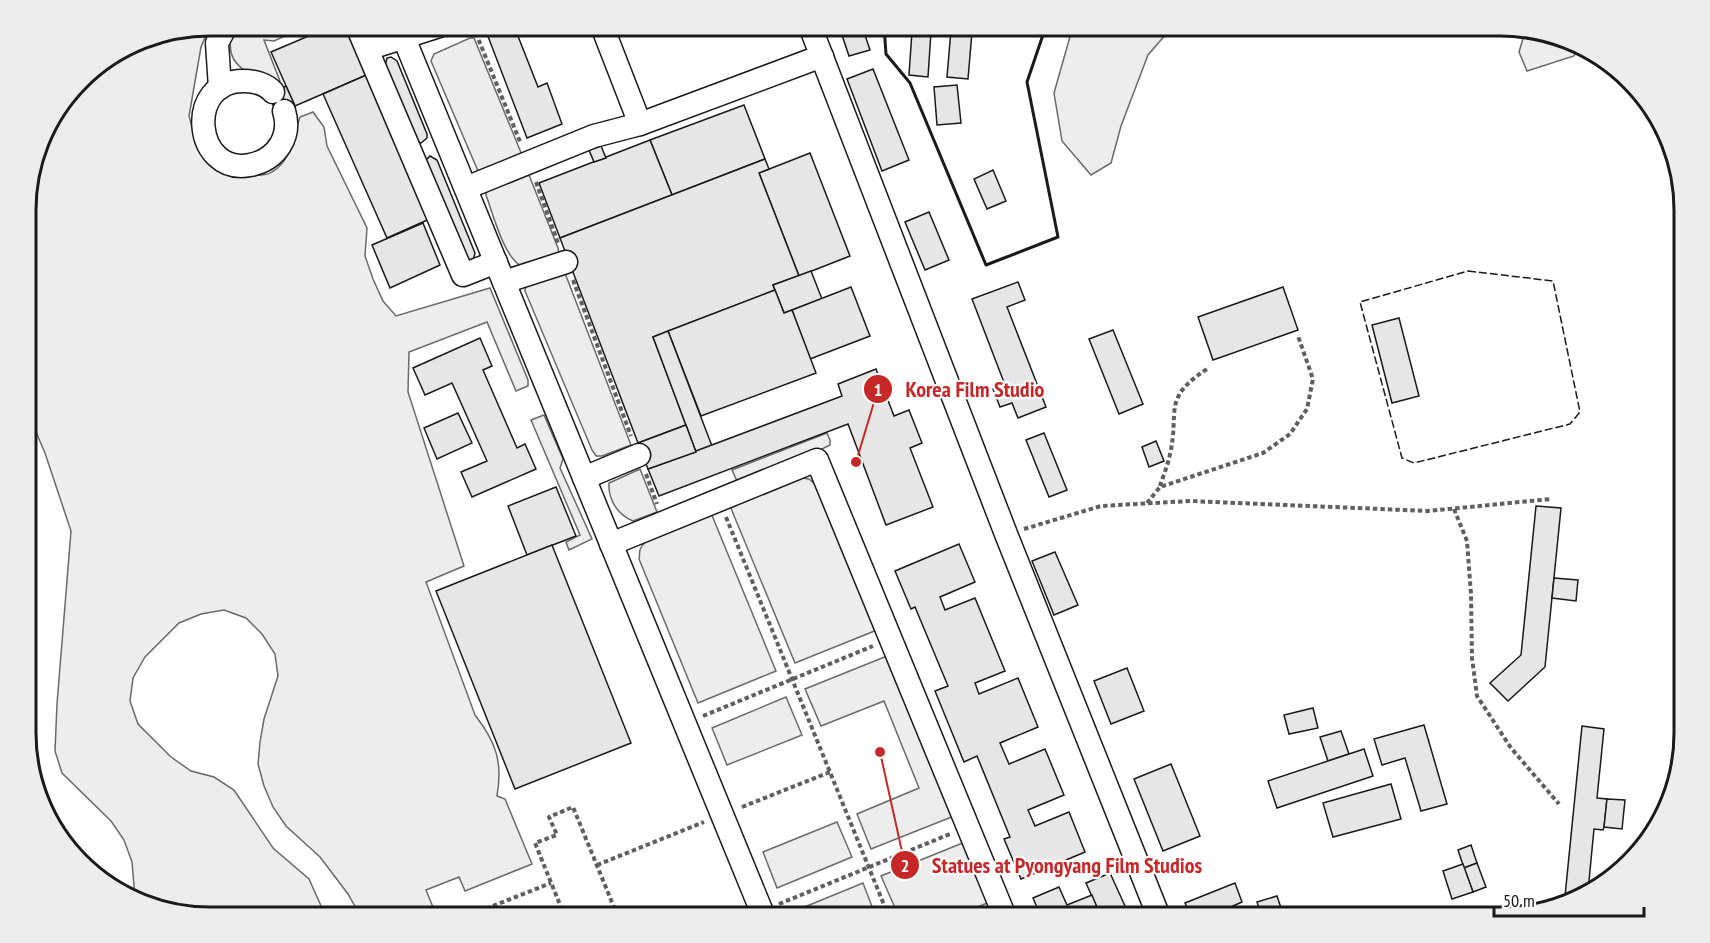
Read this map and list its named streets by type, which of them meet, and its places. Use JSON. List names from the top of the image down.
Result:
{
  "places": ["Korea Film Studio", "Statues at Pyongyang Film Studios"],
  "scale_bar": "50 m"
}
